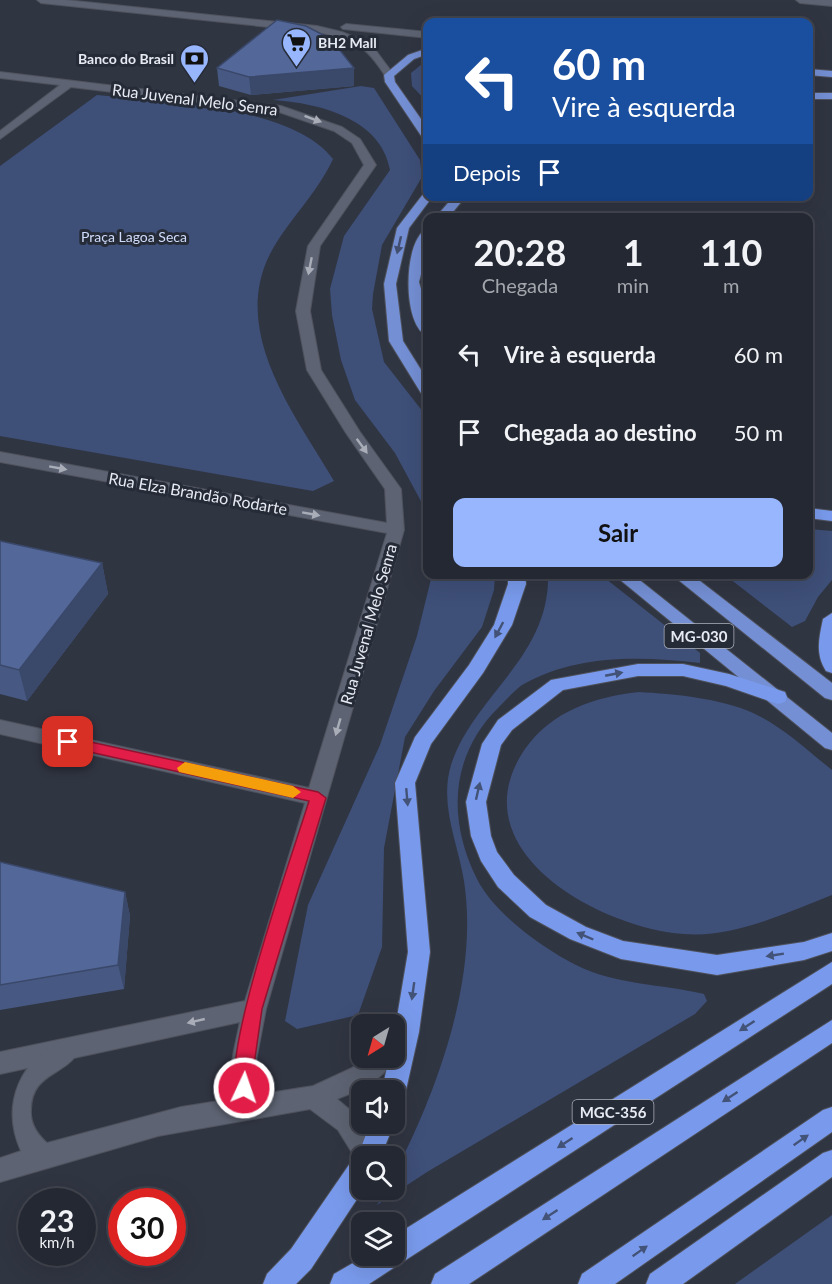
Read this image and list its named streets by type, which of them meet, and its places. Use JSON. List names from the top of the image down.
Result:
{
  "streets": {
    "highway": ["MG-030", "MGC-356"],
    "street": ["Rua Juvenal Melo Senra", "Rua Elza Brandão Rodarte"]
  },
  "crossings": [
    ["Rua Juvenal Melo Senra", "Rua Elza Brandão Rodarte"]
  ],
  "one_way": ["Rua Elza Brandão Rodarte"],
  "parks": ["Praça Lagoa Seca"],
  "places": {
    "supermarket": ["BH2 Mall"],
    "bank": ["Banco do Brasil"]
  },
  "north": "bottom left",
  "page": {
    "turn": ["60 m", "Vire à esquerda"],
    "then": "Depois",
    "eta": [
      "20:28",
      "Chegada",
      "1",
      "min",
      "110",
      "m"
    ],
    "list": [
      {
        "name": "Vire à esquerda",
        "value": "60 m"
      },
      {
        "name": "Chegada ao destino",
        "value": "50 m"
      }
    ],
    "buttons": "Sair",
    "speed": "23 km/h",
    "limit": "30"
  }
}
